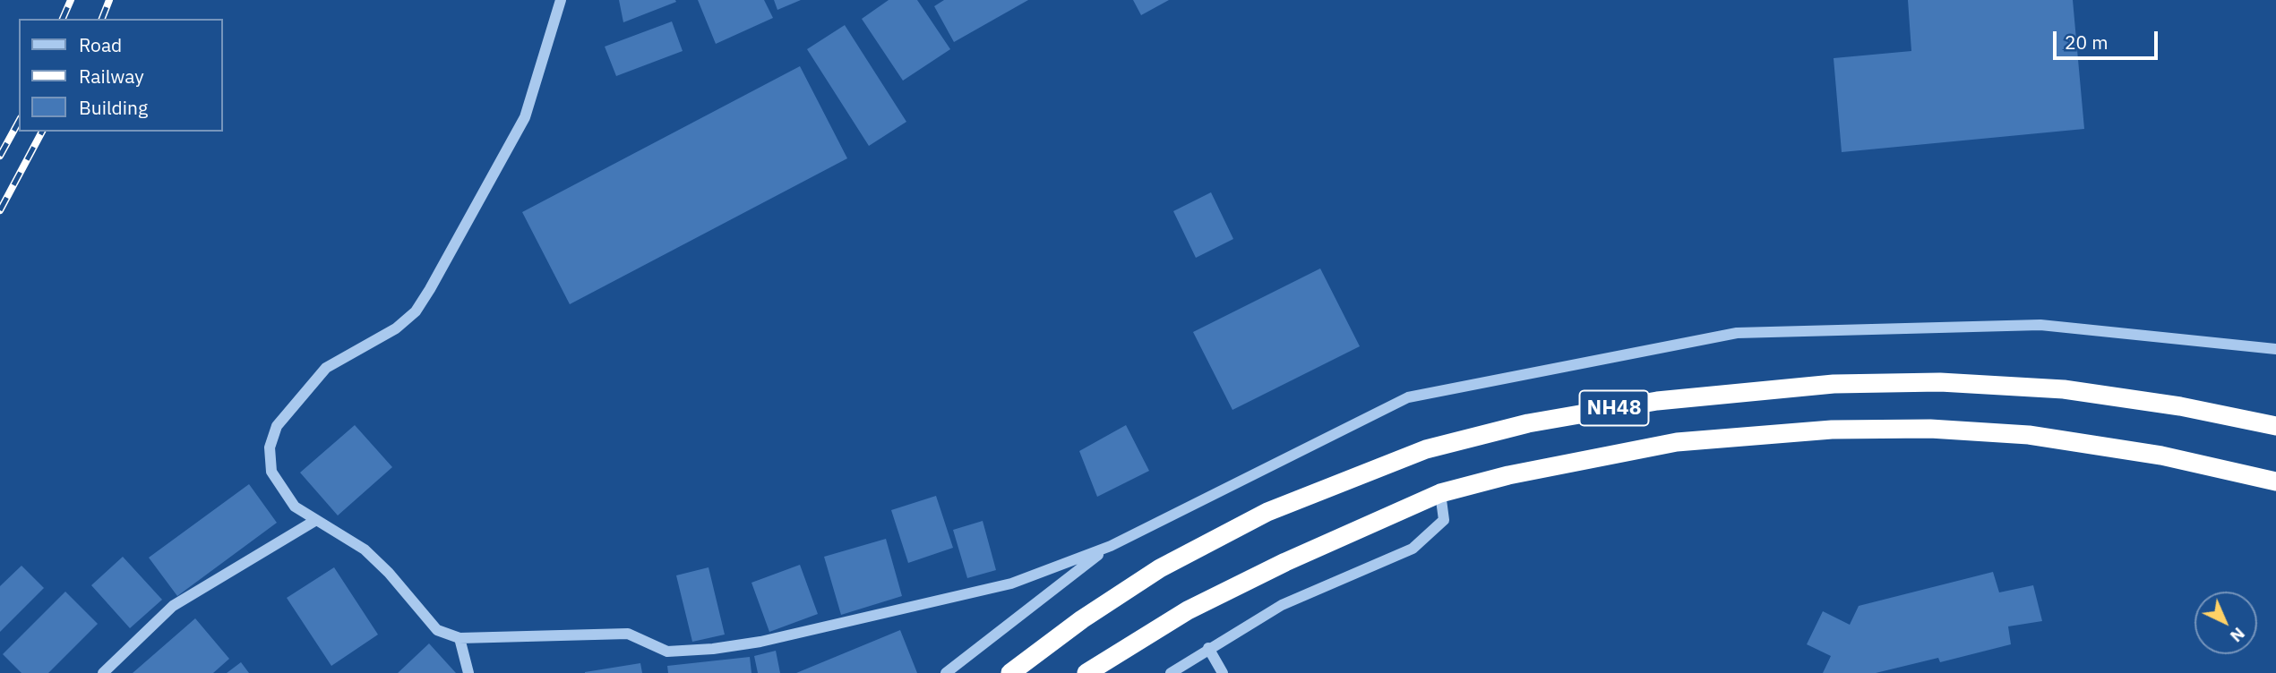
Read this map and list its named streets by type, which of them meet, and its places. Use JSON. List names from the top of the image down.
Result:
{
  "streets": {
    "highway": ["NH48"]
  },
  "legend": ["Road", "Railway", "Building"],
  "scale_bar": "20 m",
  "north": "bottom right"
}
